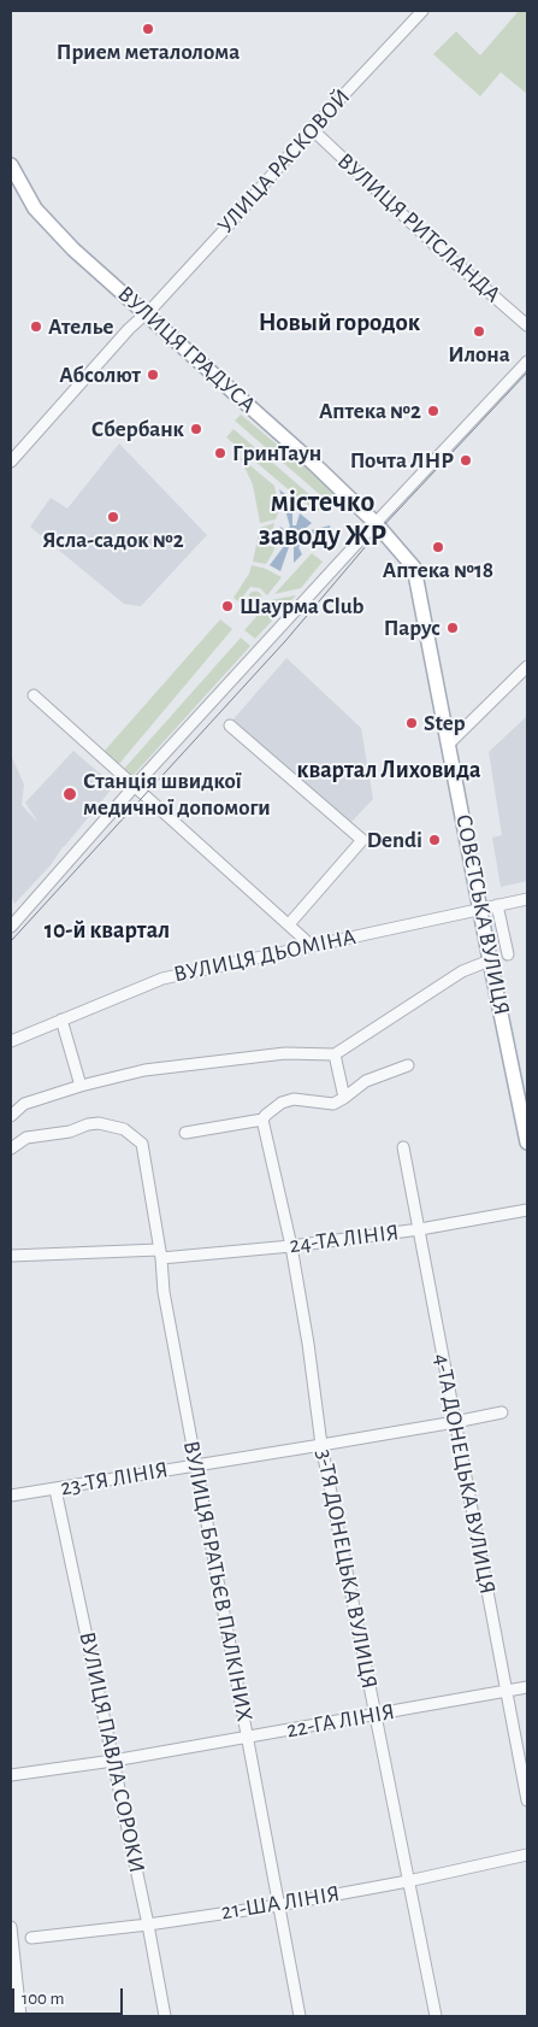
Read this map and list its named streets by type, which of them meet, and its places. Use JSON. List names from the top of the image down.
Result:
{
  "streets": {
    "main road": ["ВУЛИЦЯ ГРАДУСА", "СОВЄТСЬКА ВУЛИЦЯ"],
    "street": [
      "УЛИЦА РАСКОВОЙ",
      "ВУЛИЦЯ РИТСЛАНДА",
      "ВУЛИЦЯ ДЬОМІНА",
      "24-ТА ЛІНІЯ",
      "4-ТА ДОНЕЦЬКА ВУЛИЦЯ",
      "23-ТЯ ЛІНІЯ",
      "3-ТЯ ДОНЕЦЬКА ВУЛИЦЯ",
      "ВУЛИЦЯ БРАТЬЄВ ПАЛКІНИХ",
      "22-ГА ЛІНІЯ",
      "ВУЛИЦЯ ПАВЛА СОРОКИ",
      "21-ША ЛІНІЯ"
    ]
  },
  "crossings": [
    ["УЛИЦА РАСКОВОЙ", "ВУЛИЦЯ РИТСЛАНДА"],
    ["УЛИЦА РАСКОВОЙ", "ВУЛИЦЯ ГРАДУСА"],
    ["ВУЛИЦЯ ГРАДУСА", "СОВЄТСЬКА ВУЛИЦЯ"],
    ["СОВЄТСЬКА ВУЛИЦЯ", "ВУЛИЦЯ ДЬОМІНА"],
    ["24-ТА ЛІНІЯ", "4-ТА ДОНЕЦЬКА ВУЛИЦЯ"],
    ["24-ТА ЛІНІЯ", "3-ТЯ ДОНЕЦЬКА ВУЛИЦЯ"],
    ["24-ТА ЛІНІЯ", "ВУЛИЦЯ БРАТЬЄВ ПАЛКІНИХ"],
    ["4-ТА ДОНЕЦЬКА ВУЛИЦЯ", "23-ТЯ ЛІНІЯ"],
    ["4-ТА ДОНЕЦЬКА ВУЛИЦЯ", "22-ГА ЛІНІЯ"],
    ["23-ТЯ ЛІНІЯ", "3-ТЯ ДОНЕЦЬКА ВУЛИЦЯ"],
    ["23-ТЯ ЛІНІЯ", "ВУЛИЦЯ БРАТЬЄВ ПАЛКІНИХ"],
    ["23-ТЯ ЛІНІЯ", "ВУЛИЦЯ ПАВЛА СОРОКИ"],
    ["3-ТЯ ДОНЕЦЬКА ВУЛИЦЯ", "22-ГА ЛІНІЯ"],
    ["3-ТЯ ДОНЕЦЬКА ВУЛИЦЯ", "21-ША ЛІНІЯ"],
    ["ВУЛИЦЯ БРАТЬЄВ ПАЛКІНИХ", "22-ГА ЛІНІЯ"],
    ["ВУЛИЦЯ БРАТЬЄВ ПАЛКІНИХ", "21-ША ЛІНІЯ"],
    ["22-ГА ЛІНІЯ", "ВУЛИЦЯ ПАВЛА СОРОКИ"],
    ["ВУЛИЦЯ ПАВЛА СОРОКИ", "21-ША ЛІНІЯ"]
  ],
  "districts": [
    "Новый городок",
    "містечко заводу ЖР",
    "квартал Лиховида",
    "10-й квартал"
  ],
  "places": [
    "Прием металолома",
    "Ателье",
    "Илона",
    "Абсолют",
    "Аптека №2",
    "Сбербанк",
    "ГринТаун",
    "Почта ЛНР",
    "Ясла-садок №2",
    "Аптека №18",
    "Шаурма Club",
    "Парус",
    "Step",
    "Станція швидкої медичної допомоги",
    "Dendi"
  ],
  "scale_bar": "100 m"
}
